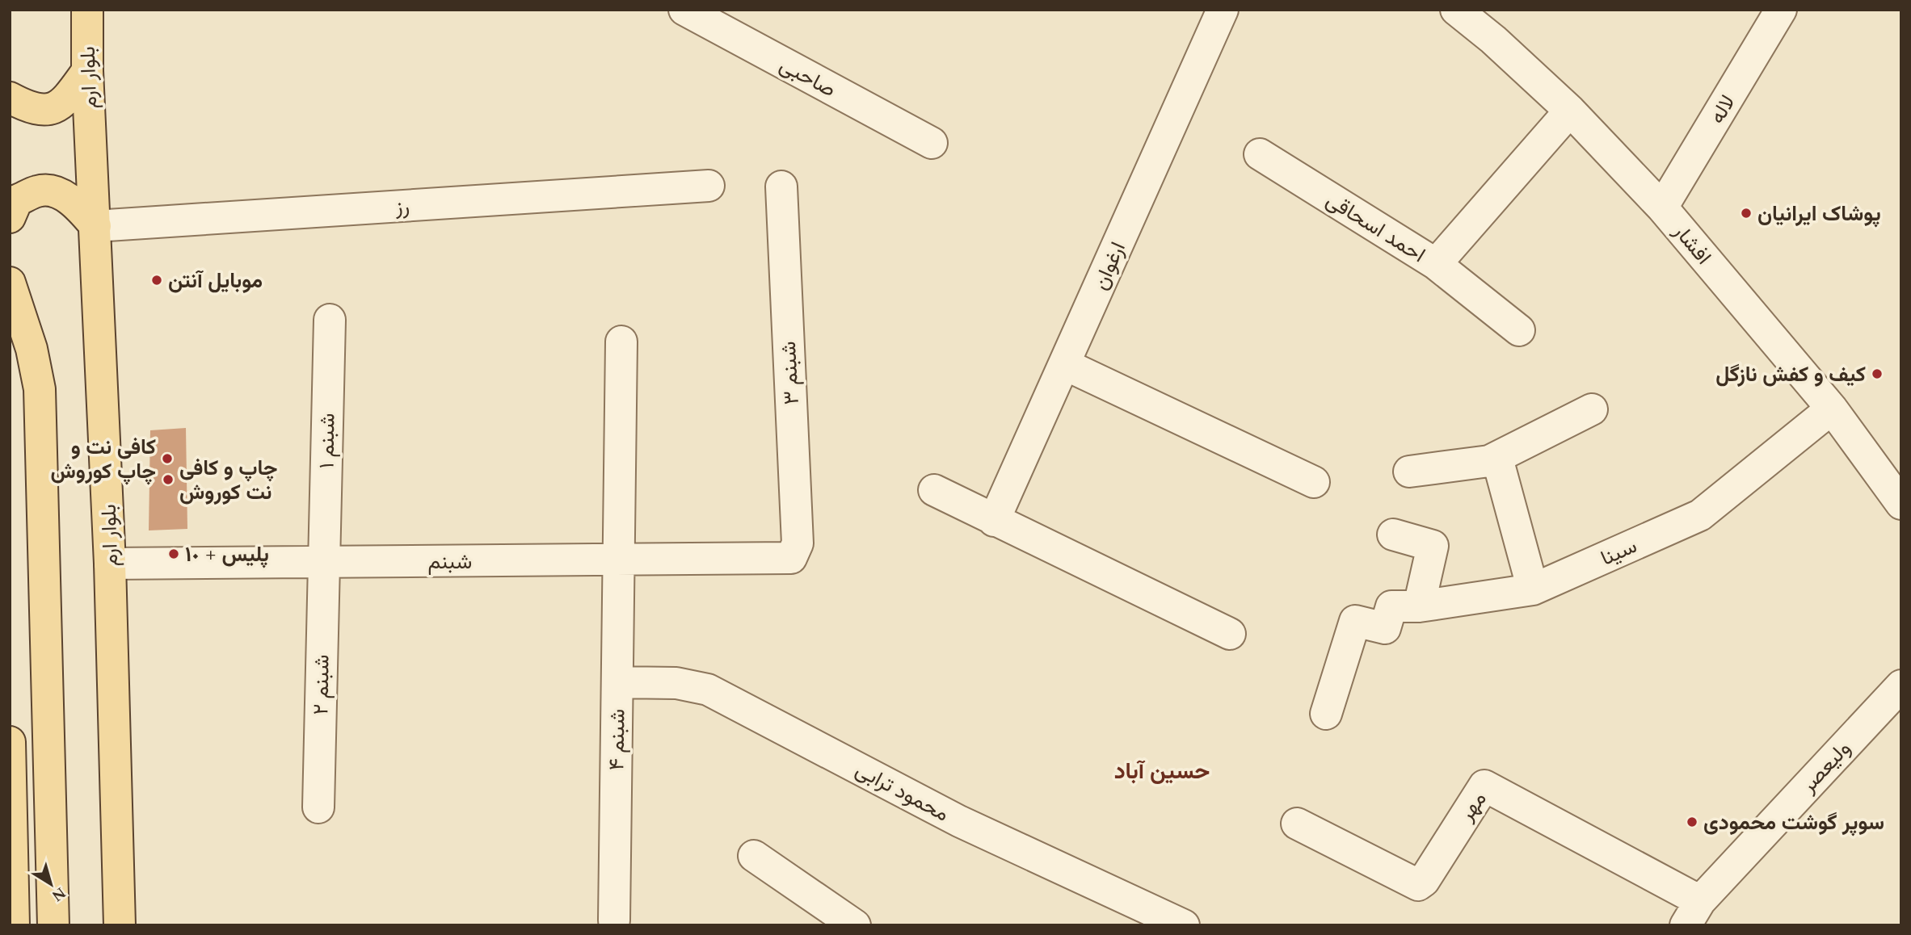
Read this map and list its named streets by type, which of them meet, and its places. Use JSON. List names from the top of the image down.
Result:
{
  "streets": {
    "main road": ["بلوار ارم"],
    "street": [
      "صاحبی",
      "لاله",
      "رز",
      "احمد اسحاقی",
      "افشار",
      "ارغوان",
      "شبنم ۳",
      "شبنم ۱",
      "سینا",
      "شبنم",
      "شبنم ۲",
      "شبنم ۴",
      "ولیعصر",
      "محمود ترابی",
      "مهر"
    ]
  },
  "crossings": [
    ["بلوار ارم", "رز"],
    ["بلوار ارم", "شبنم"],
    ["لاله", "افشار"],
    ["احمد اسحاقی", "افشار"],
    ["افشار", "سینا"],
    ["شبنم ۳", "شبنم"],
    ["شبنم ۱", "شبنم"],
    ["شبنم ۱", "شبنم ۲"],
    ["شبنم", "شبنم ۲"],
    ["شبنم", "شبنم ۴"],
    ["شبنم ۴", "محمود ترابی"],
    ["ولیعصر", "مهر"]
  ],
  "districts": ["حسین آباد"],
  "places": [
    "پوشاک ایرانیان",
    "موبایل آنتن",
    "کیف و کفش نازگل",
    "کافی نت و چاپ کوروش",
    "چاپ و کافی نت کوروش",
    "پلیس + ١٠",
    "سوپر گوشت محمودی"
  ],
  "north": "bottom right"
}
